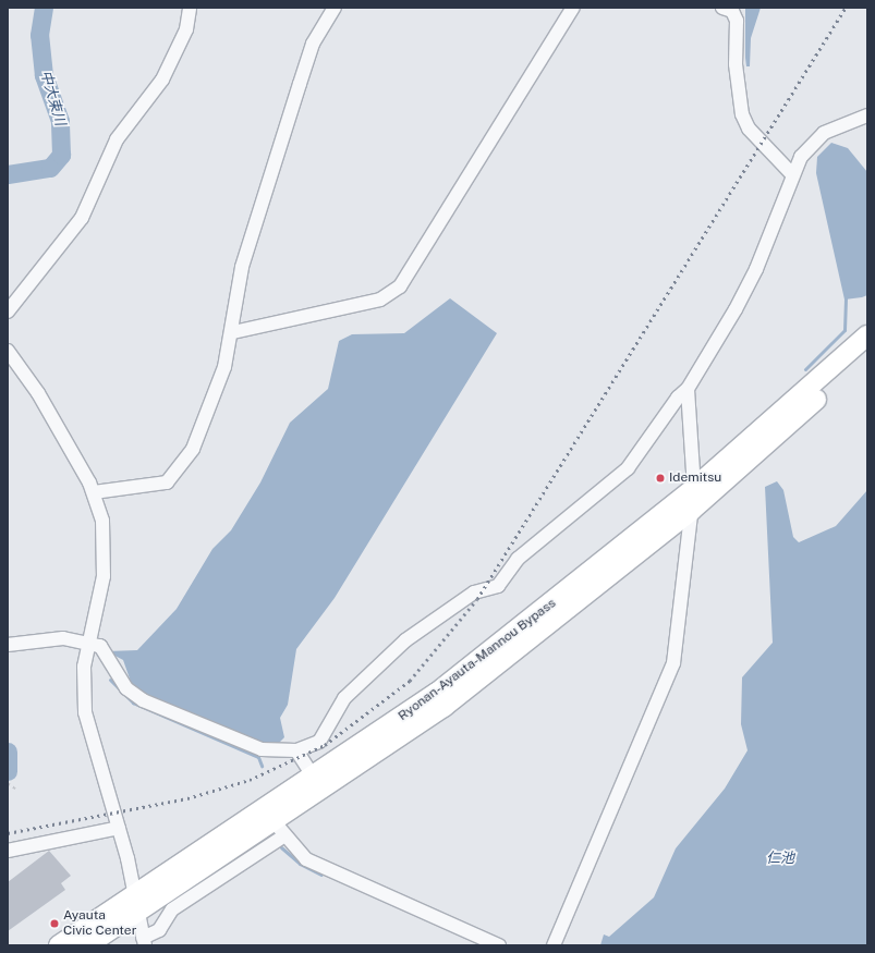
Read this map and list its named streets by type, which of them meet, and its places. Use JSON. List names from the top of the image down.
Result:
{
  "streets": {
    "highway": ["Ryonan-Ayauta-Mannou Bypass"]
  },
  "water": ["中大束川", "仁池"],
  "places": ["Idemitsu", "Ayauta Civic Center"]
}
